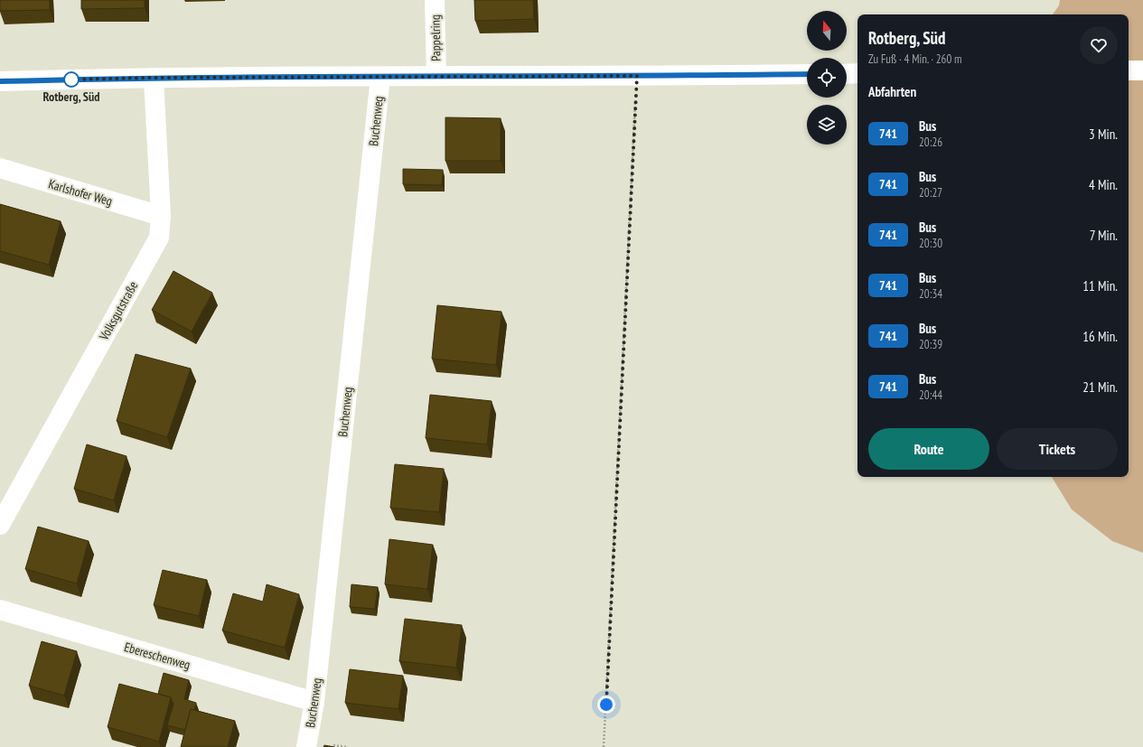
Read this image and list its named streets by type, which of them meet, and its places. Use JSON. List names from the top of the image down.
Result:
{
  "streets": {
    "street": [
      "Pappelring",
      "Buchenweg",
      "Karlshofer Weg",
      "Volksgutstraße",
      "Ebereschenweg"
    ]
  },
  "crossings": [
    ["Buchenweg", "Ebereschenweg"],
    ["Karlshofer Weg", "Volksgutstraße"]
  ],
  "places": ["Rotberg, Süd"],
  "lines": ["bus line 741"],
  "north": "top",
  "page": {
    "heading": [
      ["Rotberg, Süd", "Zu Fuß · 4 Min. · 260 m"],
      "Abfahrten"
    ],
    "list": [
      {
        "mark": "741",
        "name": "Bus",
        "note": "20:26",
        "value": "3 Min."
      },
      {
        "mark": "741",
        "name": "Bus",
        "note": "20:27",
        "value": "4 Min."
      },
      {
        "mark": "741",
        "name": "Bus",
        "note": "20:30",
        "value": "7 Min."
      },
      {
        "mark": "741",
        "name": "Bus",
        "note": "20:34",
        "value": "11 Min."
      },
      {
        "mark": "741",
        "name": "Bus",
        "note": "20:39",
        "value": "16 Min."
      },
      {
        "mark": "741",
        "name": "Bus",
        "note": "20:44",
        "value": "21 Min."
      }
    ],
    "buttons": ["Route", "Tickets"]
  }
}
